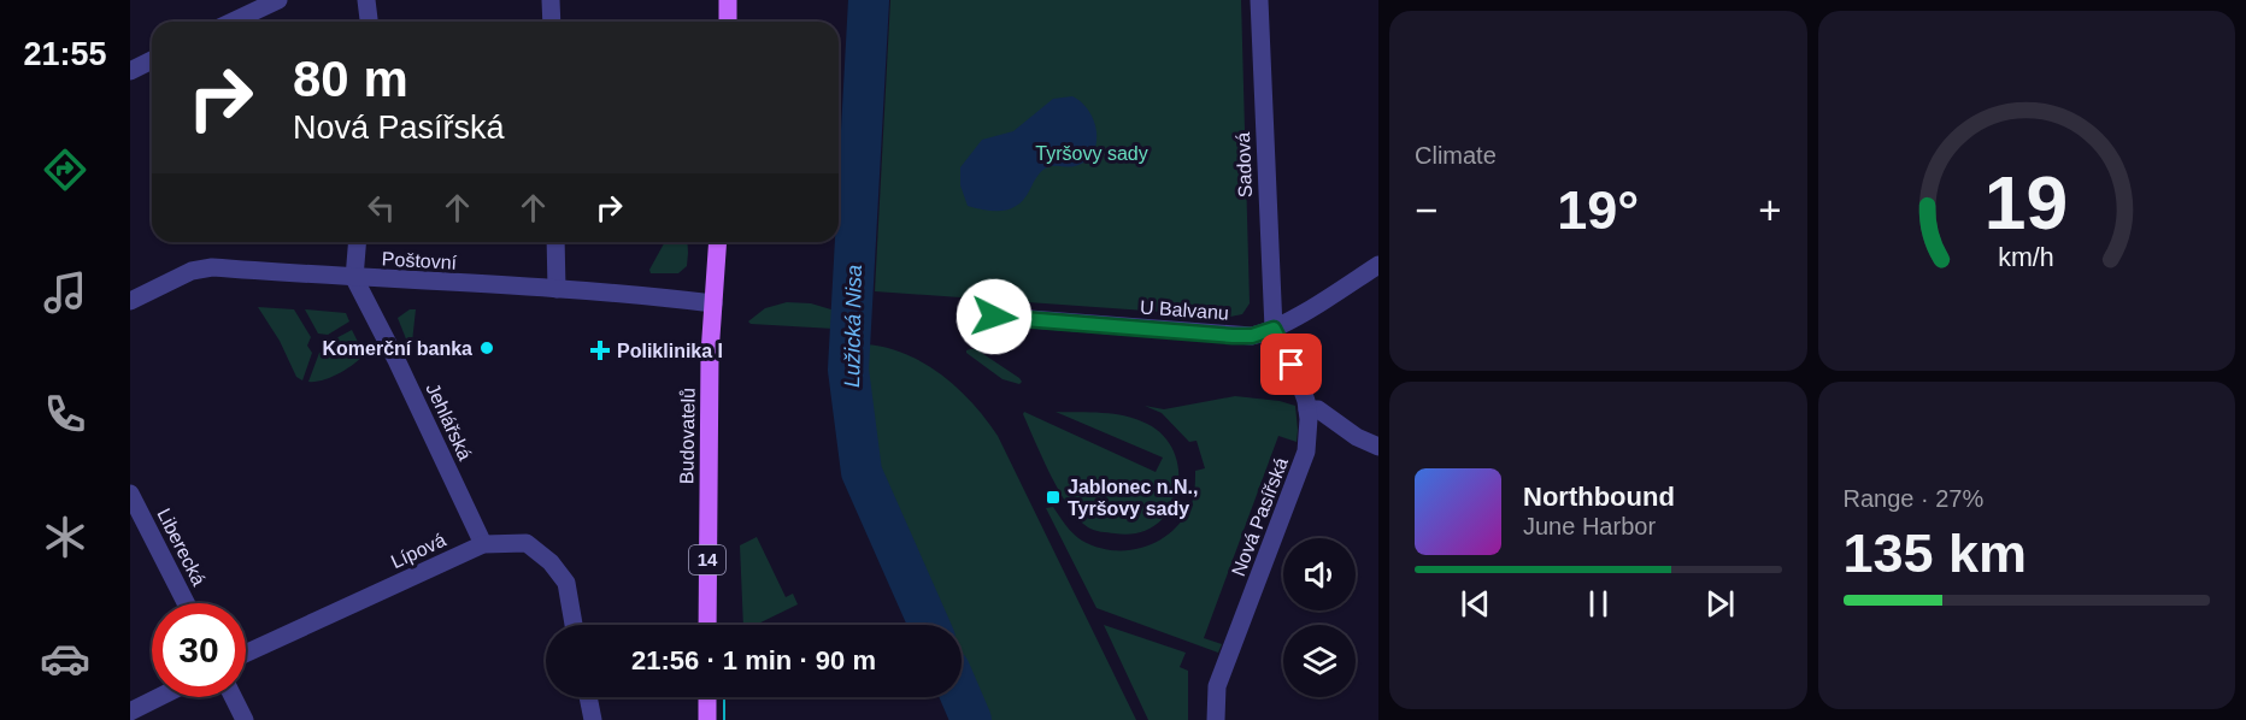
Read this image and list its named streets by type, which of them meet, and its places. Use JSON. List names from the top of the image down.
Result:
{
  "streets": {
    "main road": ["Budovatelů", "14"],
    "street": [
      "Sadová",
      "Poštovní",
      "U Balvanu",
      "Jehlářská",
      "Nová Pasířská",
      "Liberecká",
      "Lípová"
    ]
  },
  "crossings": [
    ["Sadová", "U Balvanu"],
    ["Sadová", "Nová Pasířská"],
    ["Poštovní", "Jehlářská"],
    ["Poštovní", "Budovatelů"],
    ["U Balvanu", "Nová Pasířská"],
    ["Jehlářská", "Lípová"]
  ],
  "water": ["Lužická Nisa"],
  "parks": ["Tyršovy sady"],
  "places": {
    "other": ["Komerční banka"],
    "health": ["Poliklinika I"],
    "transit": ["Jablonec n.N., Tyršovy sady"]
  },
  "page": {
    "tabs": "21:55",
    "tile": [
      "Climate",
      ["Range · 27%", "135 km"]
    ],
    "turn": ["80 m", "Nová Pasířská"],
    "heat": ["−", "19°", "+"],
    "song": ["Northbound", "June Harbor"],
    "limit": "30",
    "trip": "21:56 · 1 min · 90 m",
    "gauge": ["19", "km/h"]
  }
}
